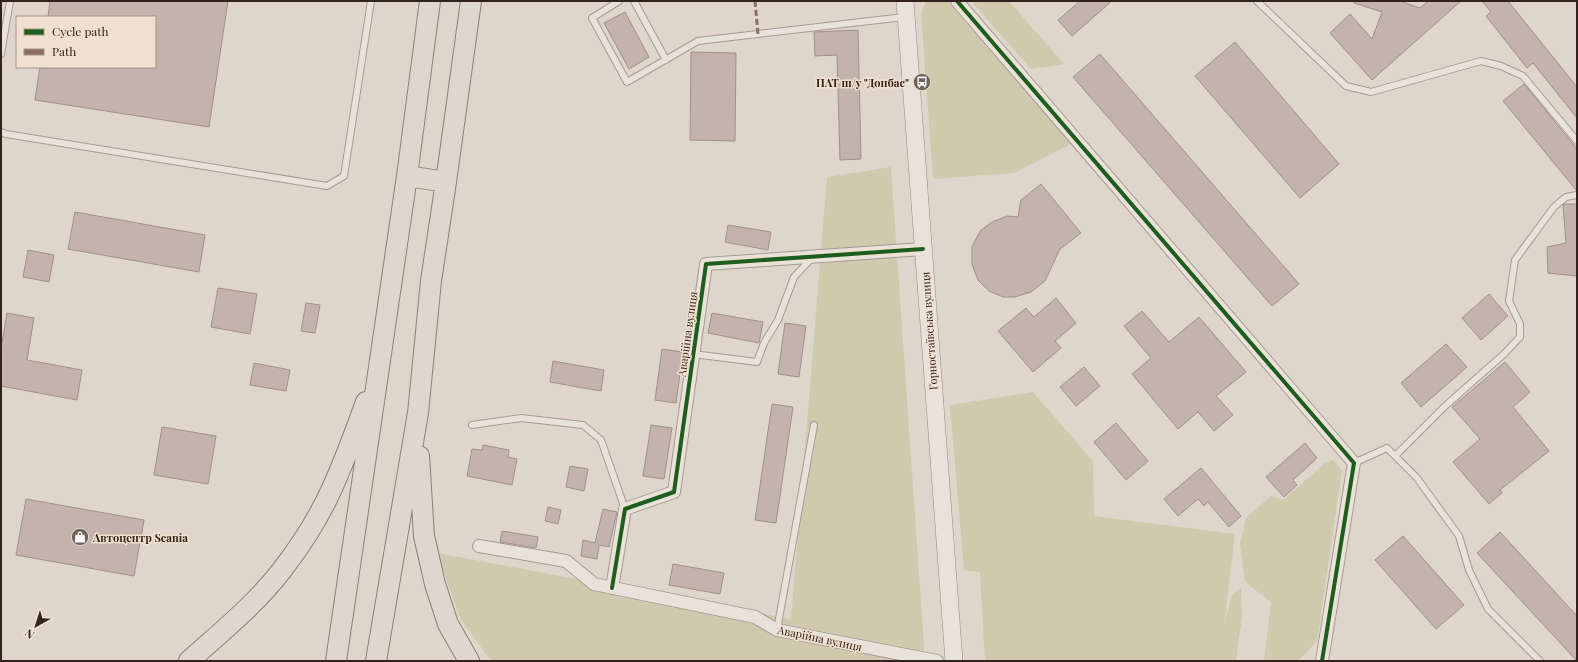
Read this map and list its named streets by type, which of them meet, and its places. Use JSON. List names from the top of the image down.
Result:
{
  "streets": {
    "main road": ["Горностаївська вулиця"],
    "street": ["Аварійна вулиця"]
  },
  "crossings": [
    ["Горностаївська вулиця", "Аварійна вулиця"]
  ],
  "places": {
    "bus stop": ["ПАТ ш/у \"Донбас\""],
    "shop": ["Автоцентр Scania"]
  },
  "legend": ["Cycle path", "Path"],
  "north": "bottom left"
}
